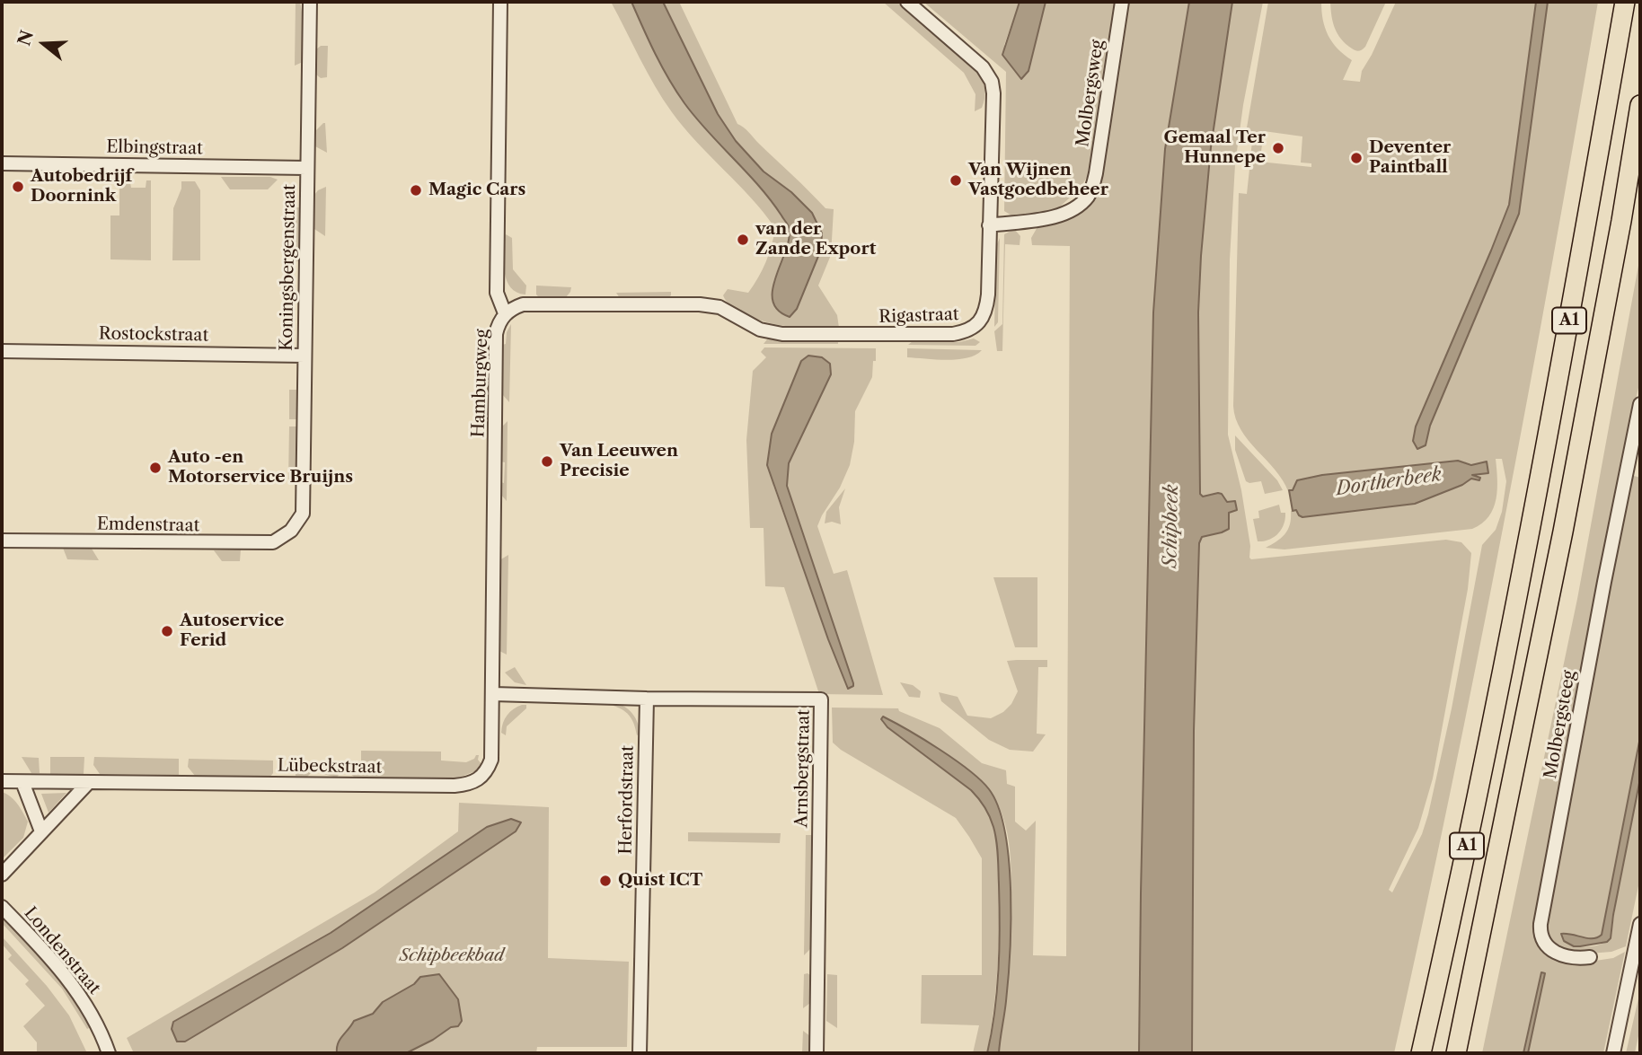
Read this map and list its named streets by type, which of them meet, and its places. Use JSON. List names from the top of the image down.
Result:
{
  "streets": {
    "highway": ["A1"],
    "street": [
      "Molbergsweg",
      "Elbingstraat",
      "Koningsbergenstraat",
      "Rigastraat",
      "Rostockstraat",
      "Hamburgweg",
      "Emdenstraat",
      "Molbergsteeg",
      "Lübeckstraat",
      "Arnsbergstraat",
      "Herfordstraat",
      "Londenstraat"
    ]
  },
  "crossings": [
    ["Molbergsweg", "Rigastraat"],
    ["Elbingstraat", "Koningsbergenstraat"],
    ["Koningsbergenstraat", "Rostockstraat"],
    ["Koningsbergenstraat", "Emdenstraat"],
    ["Rigastraat", "Hamburgweg"],
    ["Hamburgweg", "Lübeckstraat"],
    ["Hamburgweg", "Arnsbergstraat"],
    ["Lübeckstraat", "Arnsbergstraat"],
    ["Arnsbergstraat", "Herfordstraat"]
  ],
  "water": ["Dortherbeek", "Schipbeek"],
  "parks": ["Schipbeekbad"],
  "places": [
    "Gemaal Ter Hunnepe",
    "Deventer Paintball",
    "Van Wijnen Vastgoedbeheer",
    "Autobedrijf Doornink",
    "Magic Cars",
    "van der Zande Export",
    "Van Leeuwen Precisie",
    "Auto -en Motorservice Bruijns",
    "Autoservice Ferid",
    "Quist ICT"
  ],
  "north": "left"
}
